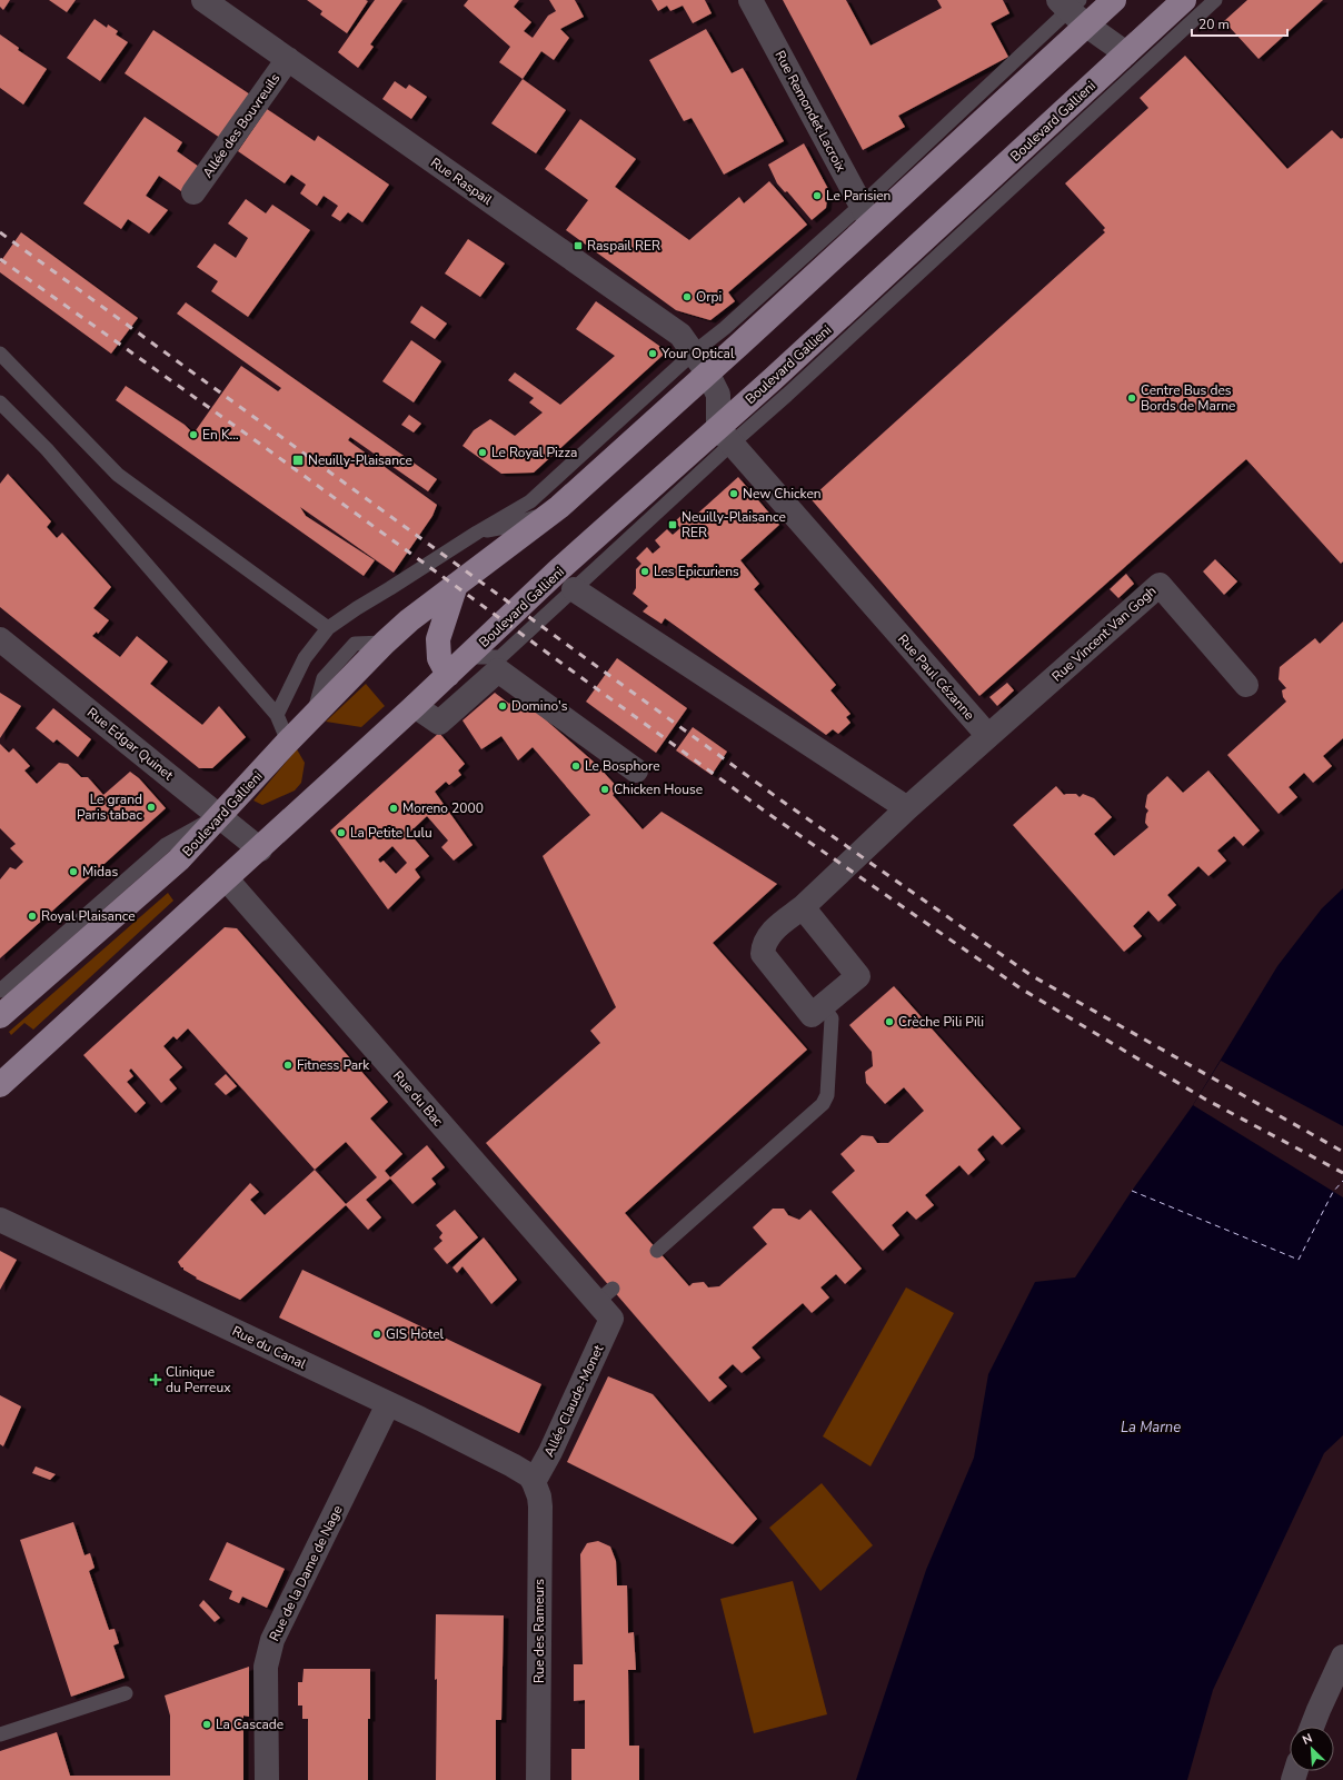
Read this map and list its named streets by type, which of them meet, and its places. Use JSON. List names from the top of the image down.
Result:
{
  "streets": {
    "main road": ["Boulevard Gallieni"],
    "street": [
      "Rue Remondet Lacroix",
      "Allée des Bouvreuils",
      "Rue Raspail",
      "Rue Vincent Van Gogh",
      "Rue Paul Cézanne",
      "Rue Edgar Quinet",
      "Rue du Bac",
      "Rue du Canal",
      "Allée Claude-Monet",
      "Rue de la Dame de Nage",
      "Rue des Rameurs"
    ]
  },
  "crossings": [
    ["Rue Remondet Lacroix", "Boulevard Gallieni"],
    ["Boulevard Gallieni", "Rue Raspail"],
    ["Boulevard Gallieni", "Rue Paul Cézanne"],
    ["Boulevard Gallieni", "Rue Edgar Quinet"],
    ["Boulevard Gallieni", "Rue du Bac"],
    ["Allée des Bouvreuils", "Rue Raspail"],
    ["Rue Raspail", "Rue Paul Cézanne"],
    ["Rue Vincent Van Gogh", "Rue Paul Cézanne"],
    ["Rue du Bac", "Allée Claude-Monet"],
    ["Rue du Canal", "Allée Claude-Monet"],
    ["Rue du Canal", "Rue de la Dame de Nage"],
    ["Rue du Canal", "Rue des Rameurs"],
    ["Allée Claude-Monet", "Rue des Rameurs"]
  ],
  "water": ["La Marne"],
  "places": {
    "other": [
      "Le Parisien",
      "Orpi",
      "Your Optical",
      "Centre Bus des Bords de Marne",
      "En K...",
      "Le Royal Pizza",
      "New Chicken",
      "Les Epicuriens",
      "Domino's",
      "Le Bosphore",
      "Chicken House",
      "Le grand Paris tabac",
      "Moreno 2000",
      "La Petite Lulu",
      "Midas",
      "Royal Plaisance",
      "Crèche Pili Pili",
      "Fitness Park",
      "GIS Hotel",
      "La Cascade"
    ],
    "transit": ["Raspail RER", "Neuilly-Plaisance", "Neuilly-Plaisance RER"],
    "health": ["Clinique du Perreux"]
  },
  "scale_bar": "20 m",
  "north": "top left"
}
